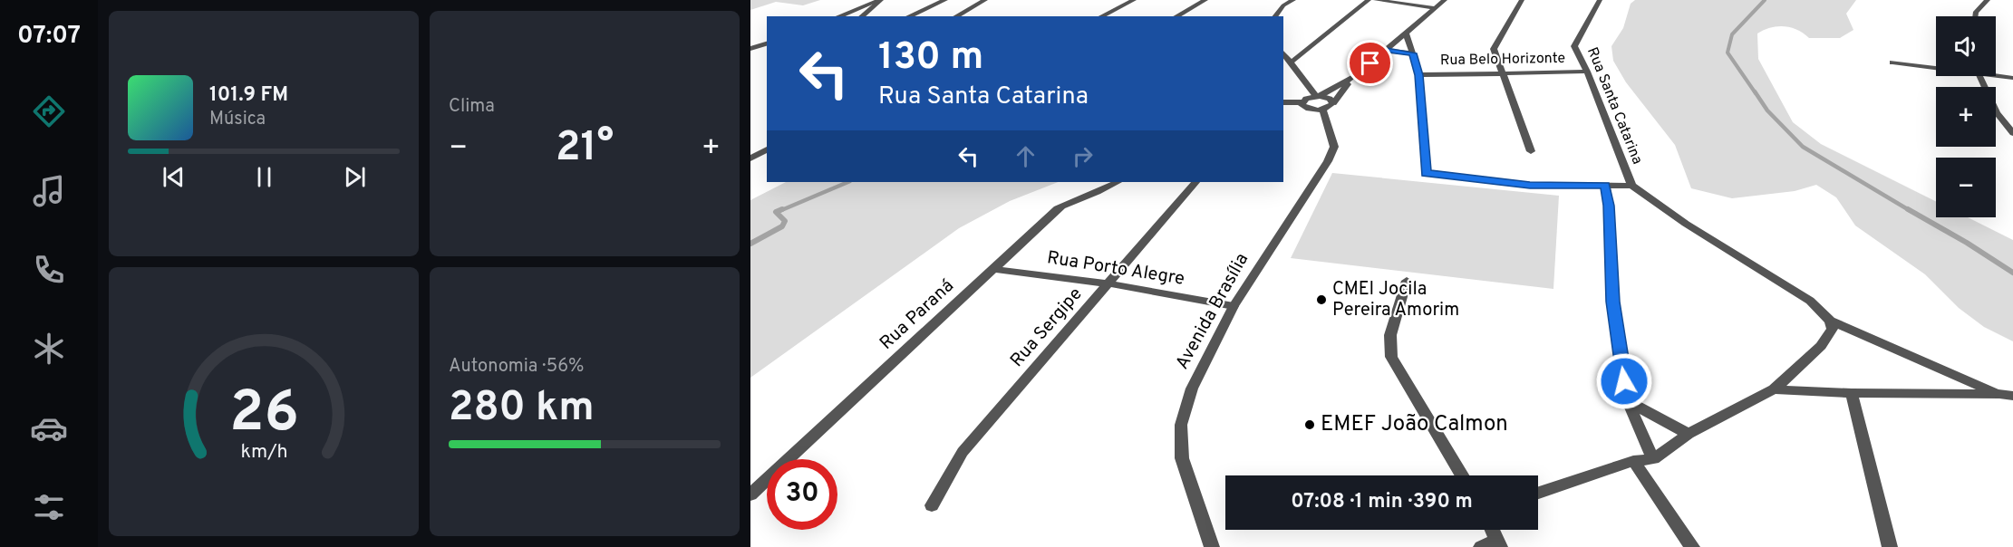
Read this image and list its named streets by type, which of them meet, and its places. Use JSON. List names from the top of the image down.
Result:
{
  "streets": {
    "street": [
      "Rua Belo Horizonte",
      "Rua Santa Catarina",
      "Rua Porto Alegre",
      "Avenida Brasília",
      "Rua Paraná",
      "Rua Sergipe"
    ]
  },
  "crossings": [
    ["Rua Belo Horizonte", "Rua Santa Catarina"],
    ["Rua Porto Alegre", "Avenida Brasília"],
    ["Rua Porto Alegre", "Rua Paraná"],
    ["Rua Porto Alegre", "Rua Sergipe"]
  ],
  "places": ["CMEI Jocila Pereira Amorim", "EMEF João Calmon"],
  "page": {
    "tabs": "07:07",
    "tile": [
      "Clima",
      ["Autonomia · 56%", "280 km"]
    ],
    "map_buttons": ["+", "−"],
    "turn": ["130 m", "Rua Santa Catarina"],
    "song": ["101.9 FM", "Música"],
    "heat": ["−", "21°", "+"],
    "limit": "30",
    "trip": "07:08 · 1 min · 390 m",
    "gauge": ["26", "km/h"]
  }
}
